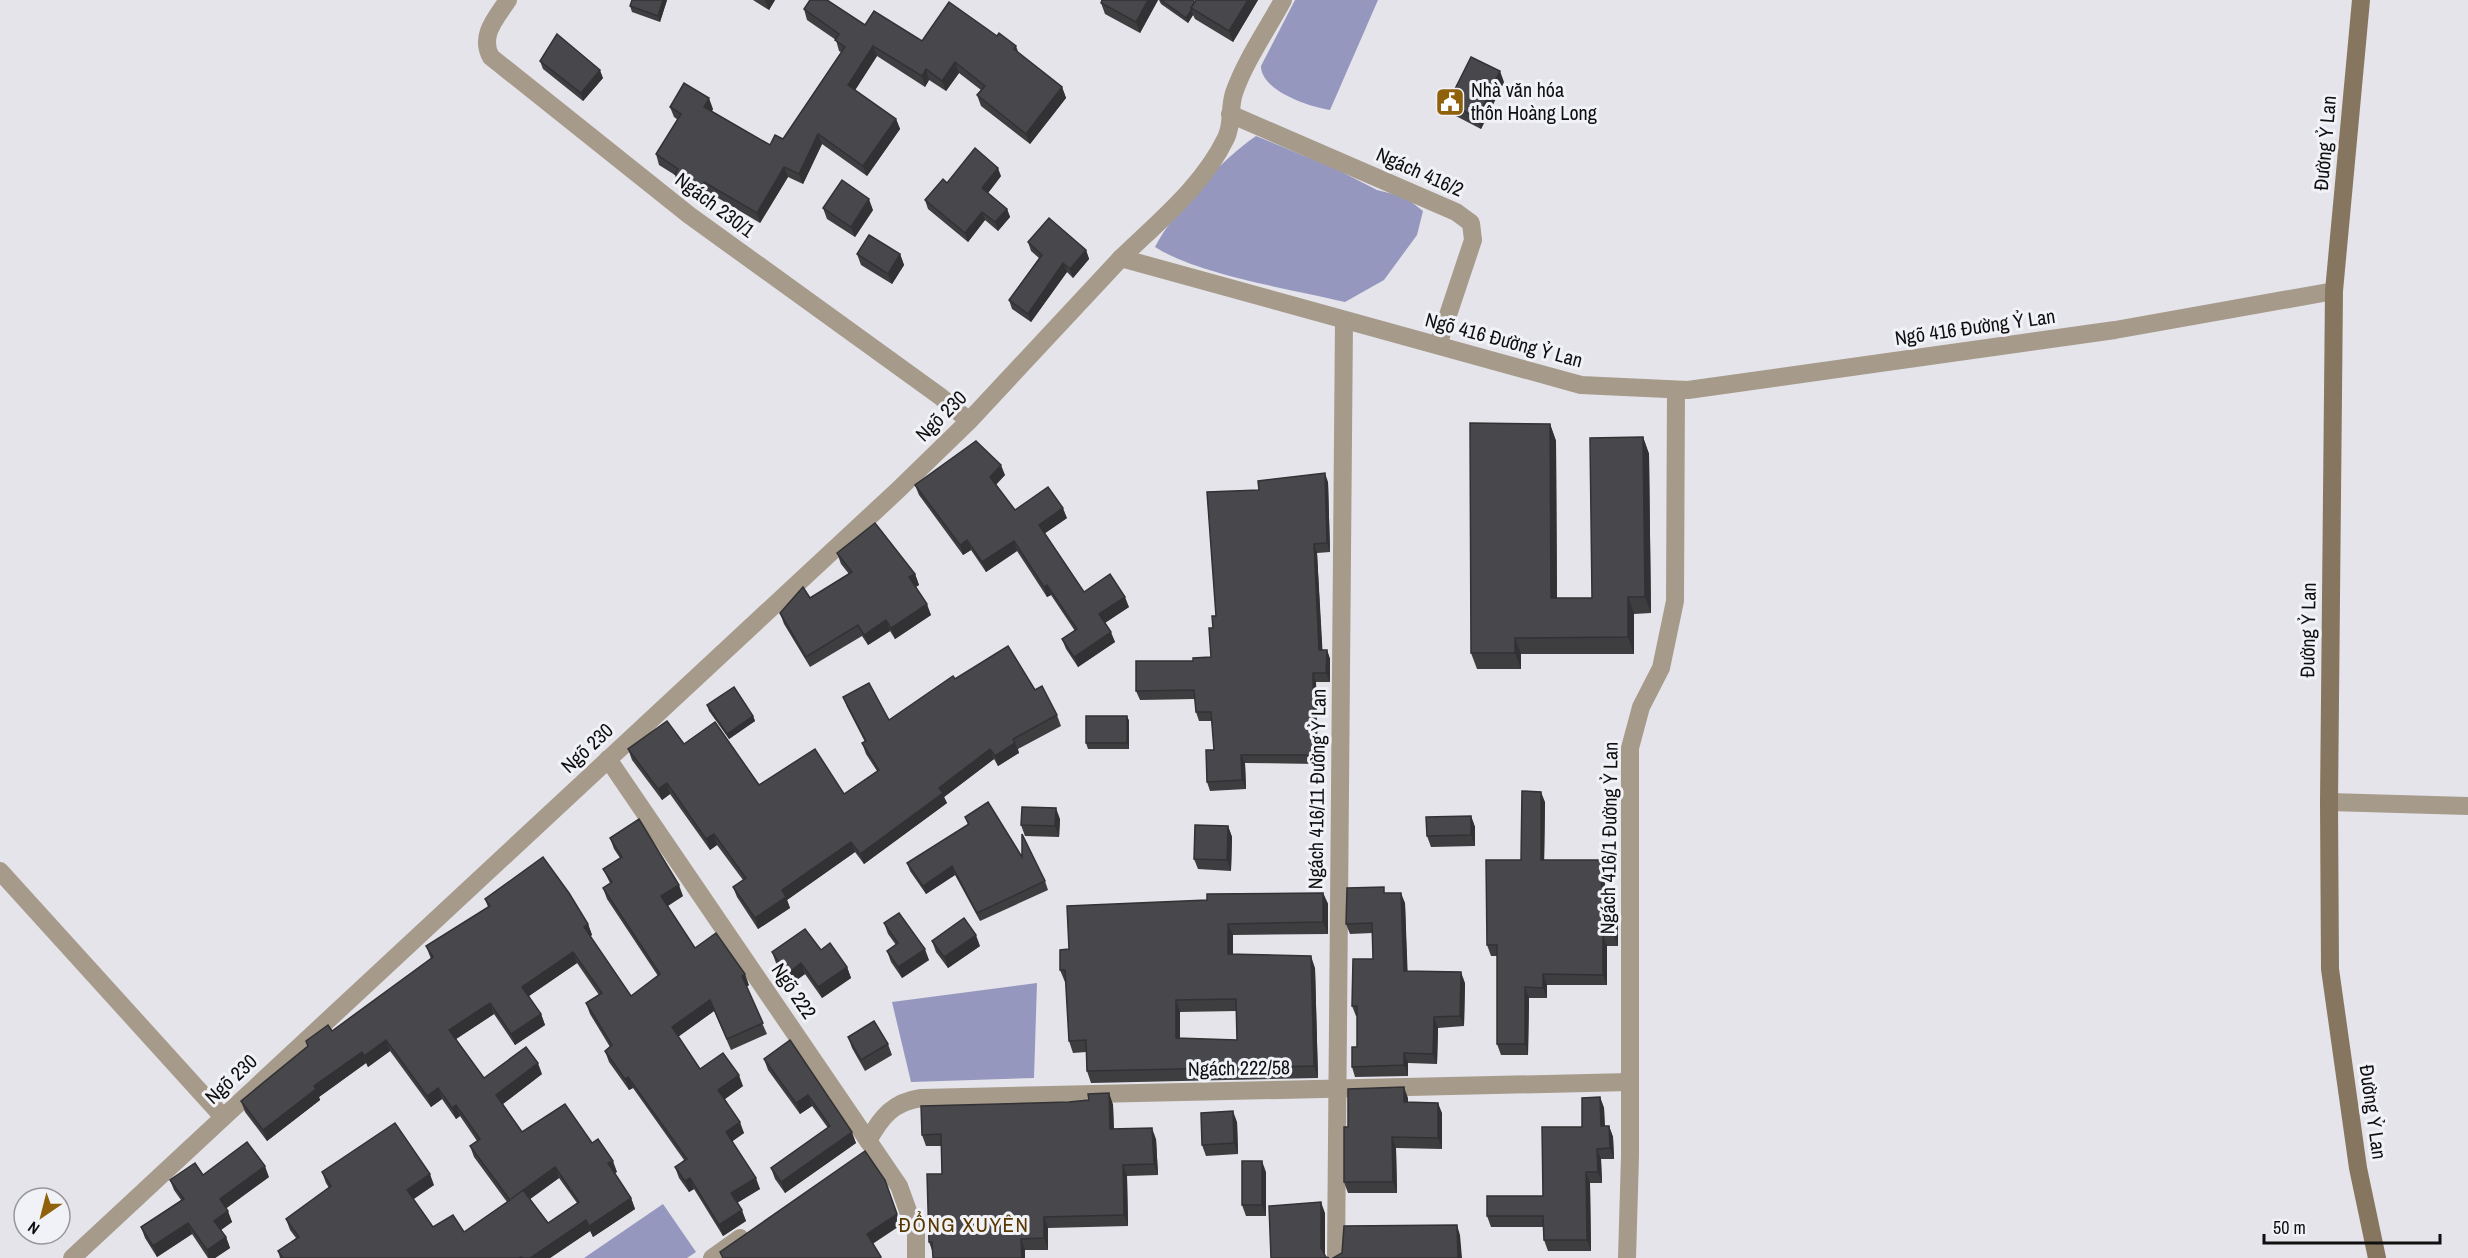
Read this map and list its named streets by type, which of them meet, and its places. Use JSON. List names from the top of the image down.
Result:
{
  "streets": {
    "main road": ["Đường Ỷ Lan"],
    "street": [
      "Ngách 416/2",
      "Ngách 230/1",
      "Ngõ 416 Đường Ỷ Lan",
      "Ngõ 230",
      "Ngách 416/11 Đường Ỷ Lan",
      "Ngách 416/1 Đường Ỷ Lan",
      "Ngõ 222",
      "Ngách 222/58"
    ]
  },
  "crossings": [
    ["Đường Ỷ Lan", "Ngõ 416 Đường Ỷ Lan"],
    ["Ngách 416/2", "Ngõ 416 Đường Ỷ Lan"],
    ["Ngách 230/1", "Ngõ 230"],
    ["Ngõ 416 Đường Ỷ Lan", "Ngõ 230"],
    ["Ngõ 416 Đường Ỷ Lan", "Ngách 416/11 Đường Ỷ Lan"],
    ["Ngõ 416 Đường Ỷ Lan", "Ngách 416/1 Đường Ỷ Lan"],
    ["Ngõ 230", "Ngõ 222"],
    ["Ngách 416/11 Đường Ỷ Lan", "Ngách 222/58"],
    ["Ngách 416/1 Đường Ỷ Lan", "Ngách 222/58"],
    ["Ngõ 222", "Ngách 222/58"]
  ],
  "districts": ["ĐỔNG XUYÊN"],
  "places": {
    "public building": ["Nhà văn hóa thôn Hoàng Long"]
  },
  "scale_bar": "50 m",
  "north": "bottom left"
}
